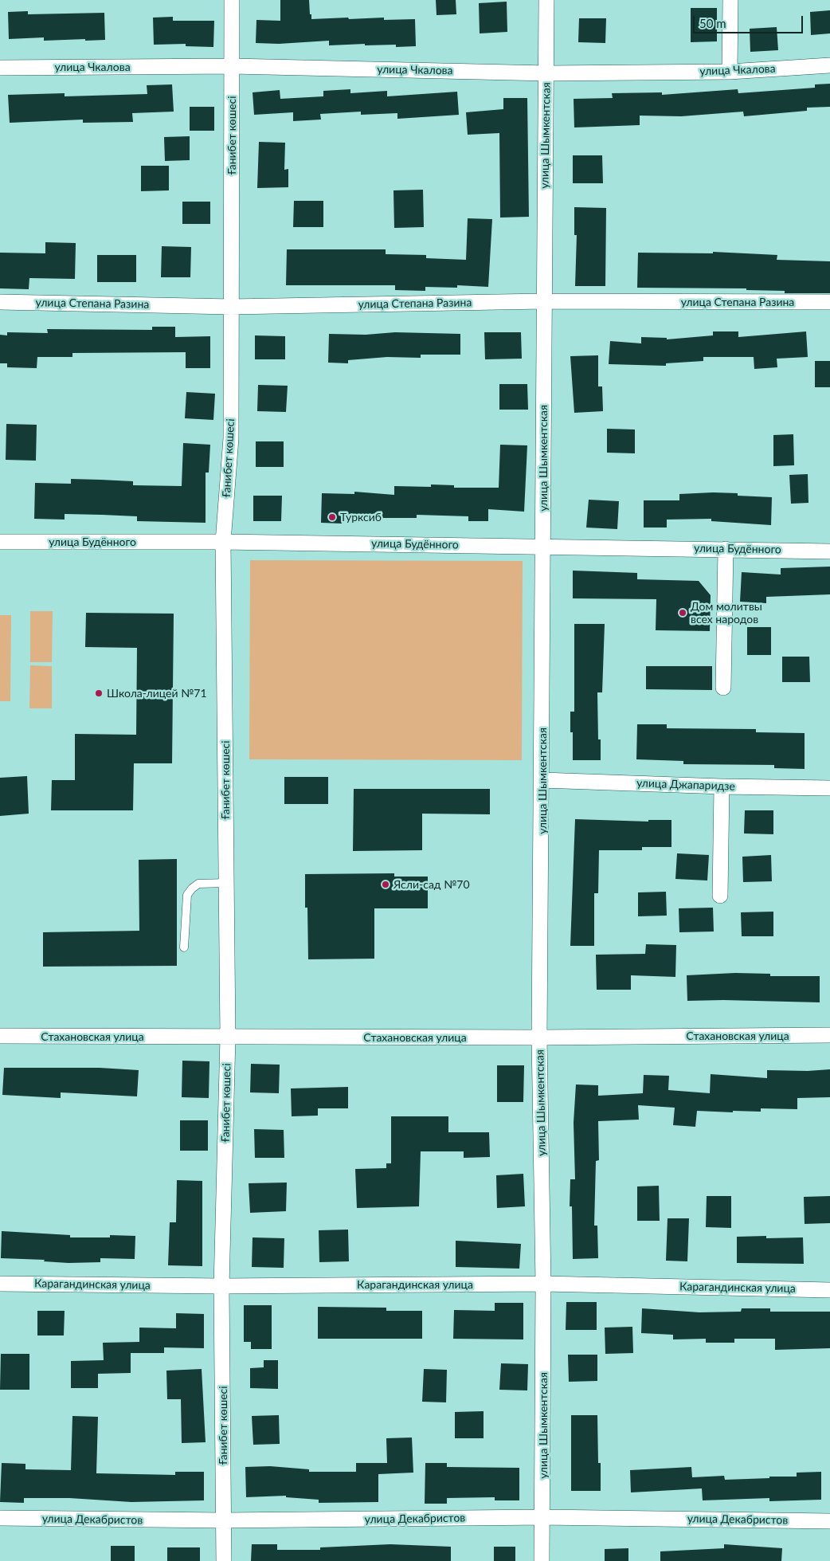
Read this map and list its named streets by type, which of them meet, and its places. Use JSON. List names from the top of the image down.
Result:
{
  "streets": {
    "street": [
      "улица Чкалова",
      "Ғанибет көшесі",
      "улица Шымкентская",
      "улица Степана Разина",
      "улица Будённого",
      "улица Джапаридзе",
      "Стахановская улица",
      "Карагандинская улица",
      "улица Декабристов"
    ]
  },
  "crossings": [
    ["улица Чкалова", "Ғанибет көшесі"],
    ["улица Чкалова", "улица Шымкентская"],
    ["Ғанибет көшесі", "улица Степана Разина"],
    ["Ғанибет көшесі", "улица Будённого"],
    ["Ғанибет көшесі", "Стахановская улица"],
    ["Ғанибет көшесі", "Карагандинская улица"],
    ["Ғанибет көшесі", "улица Декабристов"],
    ["улица Шымкентская", "улица Степана Разина"],
    ["улица Шымкентская", "улица Будённого"],
    ["улица Шымкентская", "улица Джапаридзе"],
    ["улица Шымкентская", "Стахановская улица"],
    ["улица Шымкентская", "Карагандинская улица"],
    ["улица Шымкентская", "улица Декабристов"]
  ],
  "places": [
    "Турксиб",
    "Дом молитвы всех народов",
    "Школа-лицей №71",
    "Ясли-сад №70"
  ],
  "scale_bar": "50 m"
}
